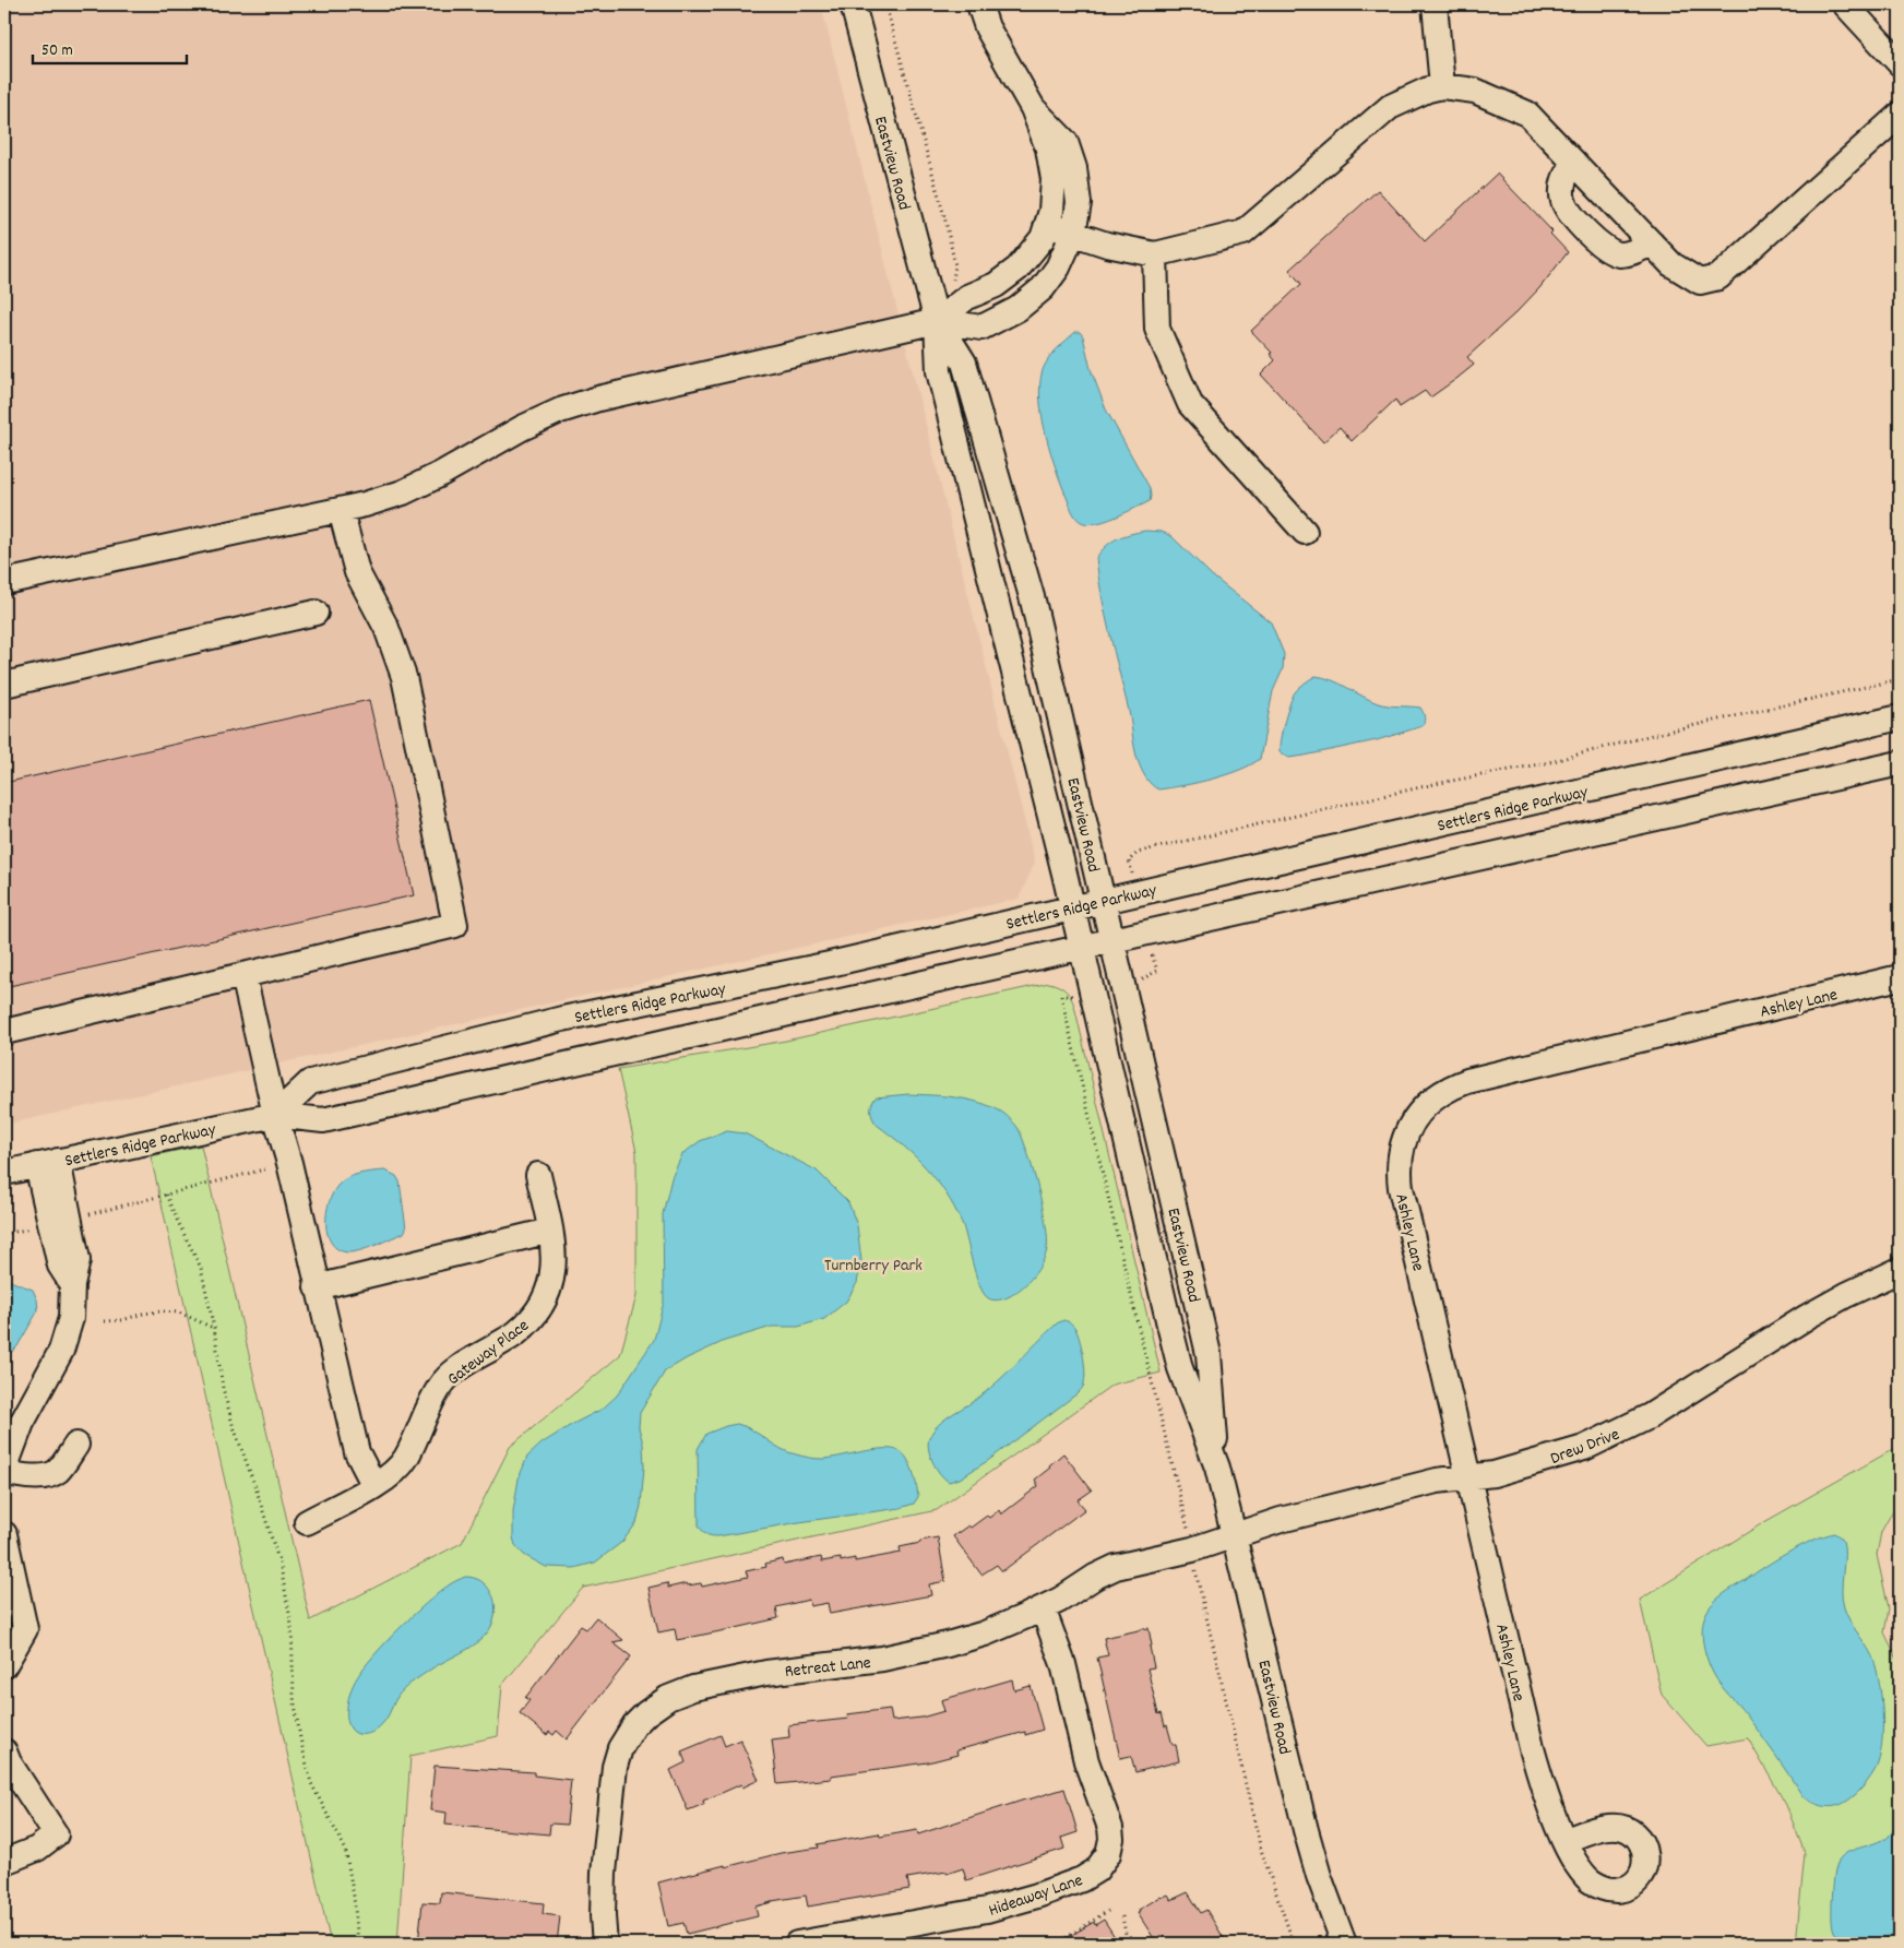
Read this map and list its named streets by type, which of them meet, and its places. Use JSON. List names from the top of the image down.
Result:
{
  "streets": {
    "street": [
      "Eastview Road",
      "Settlers Ridge Parkway",
      "Ashley Lane",
      "Gateway Place",
      "Drew Drive",
      "Retreat Lane",
      "Hideaway Lane"
    ]
  },
  "crossings": [
    ["Eastview Road", "Settlers Ridge Parkway"],
    ["Eastview Road", "Drew Drive"],
    ["Eastview Road", "Retreat Lane"],
    ["Ashley Lane", "Drew Drive"],
    ["Drew Drive", "Retreat Lane"],
    ["Retreat Lane", "Hideaway Lane"]
  ],
  "parks": ["Turnberry Park"],
  "scale_bar": "50 m"
}
